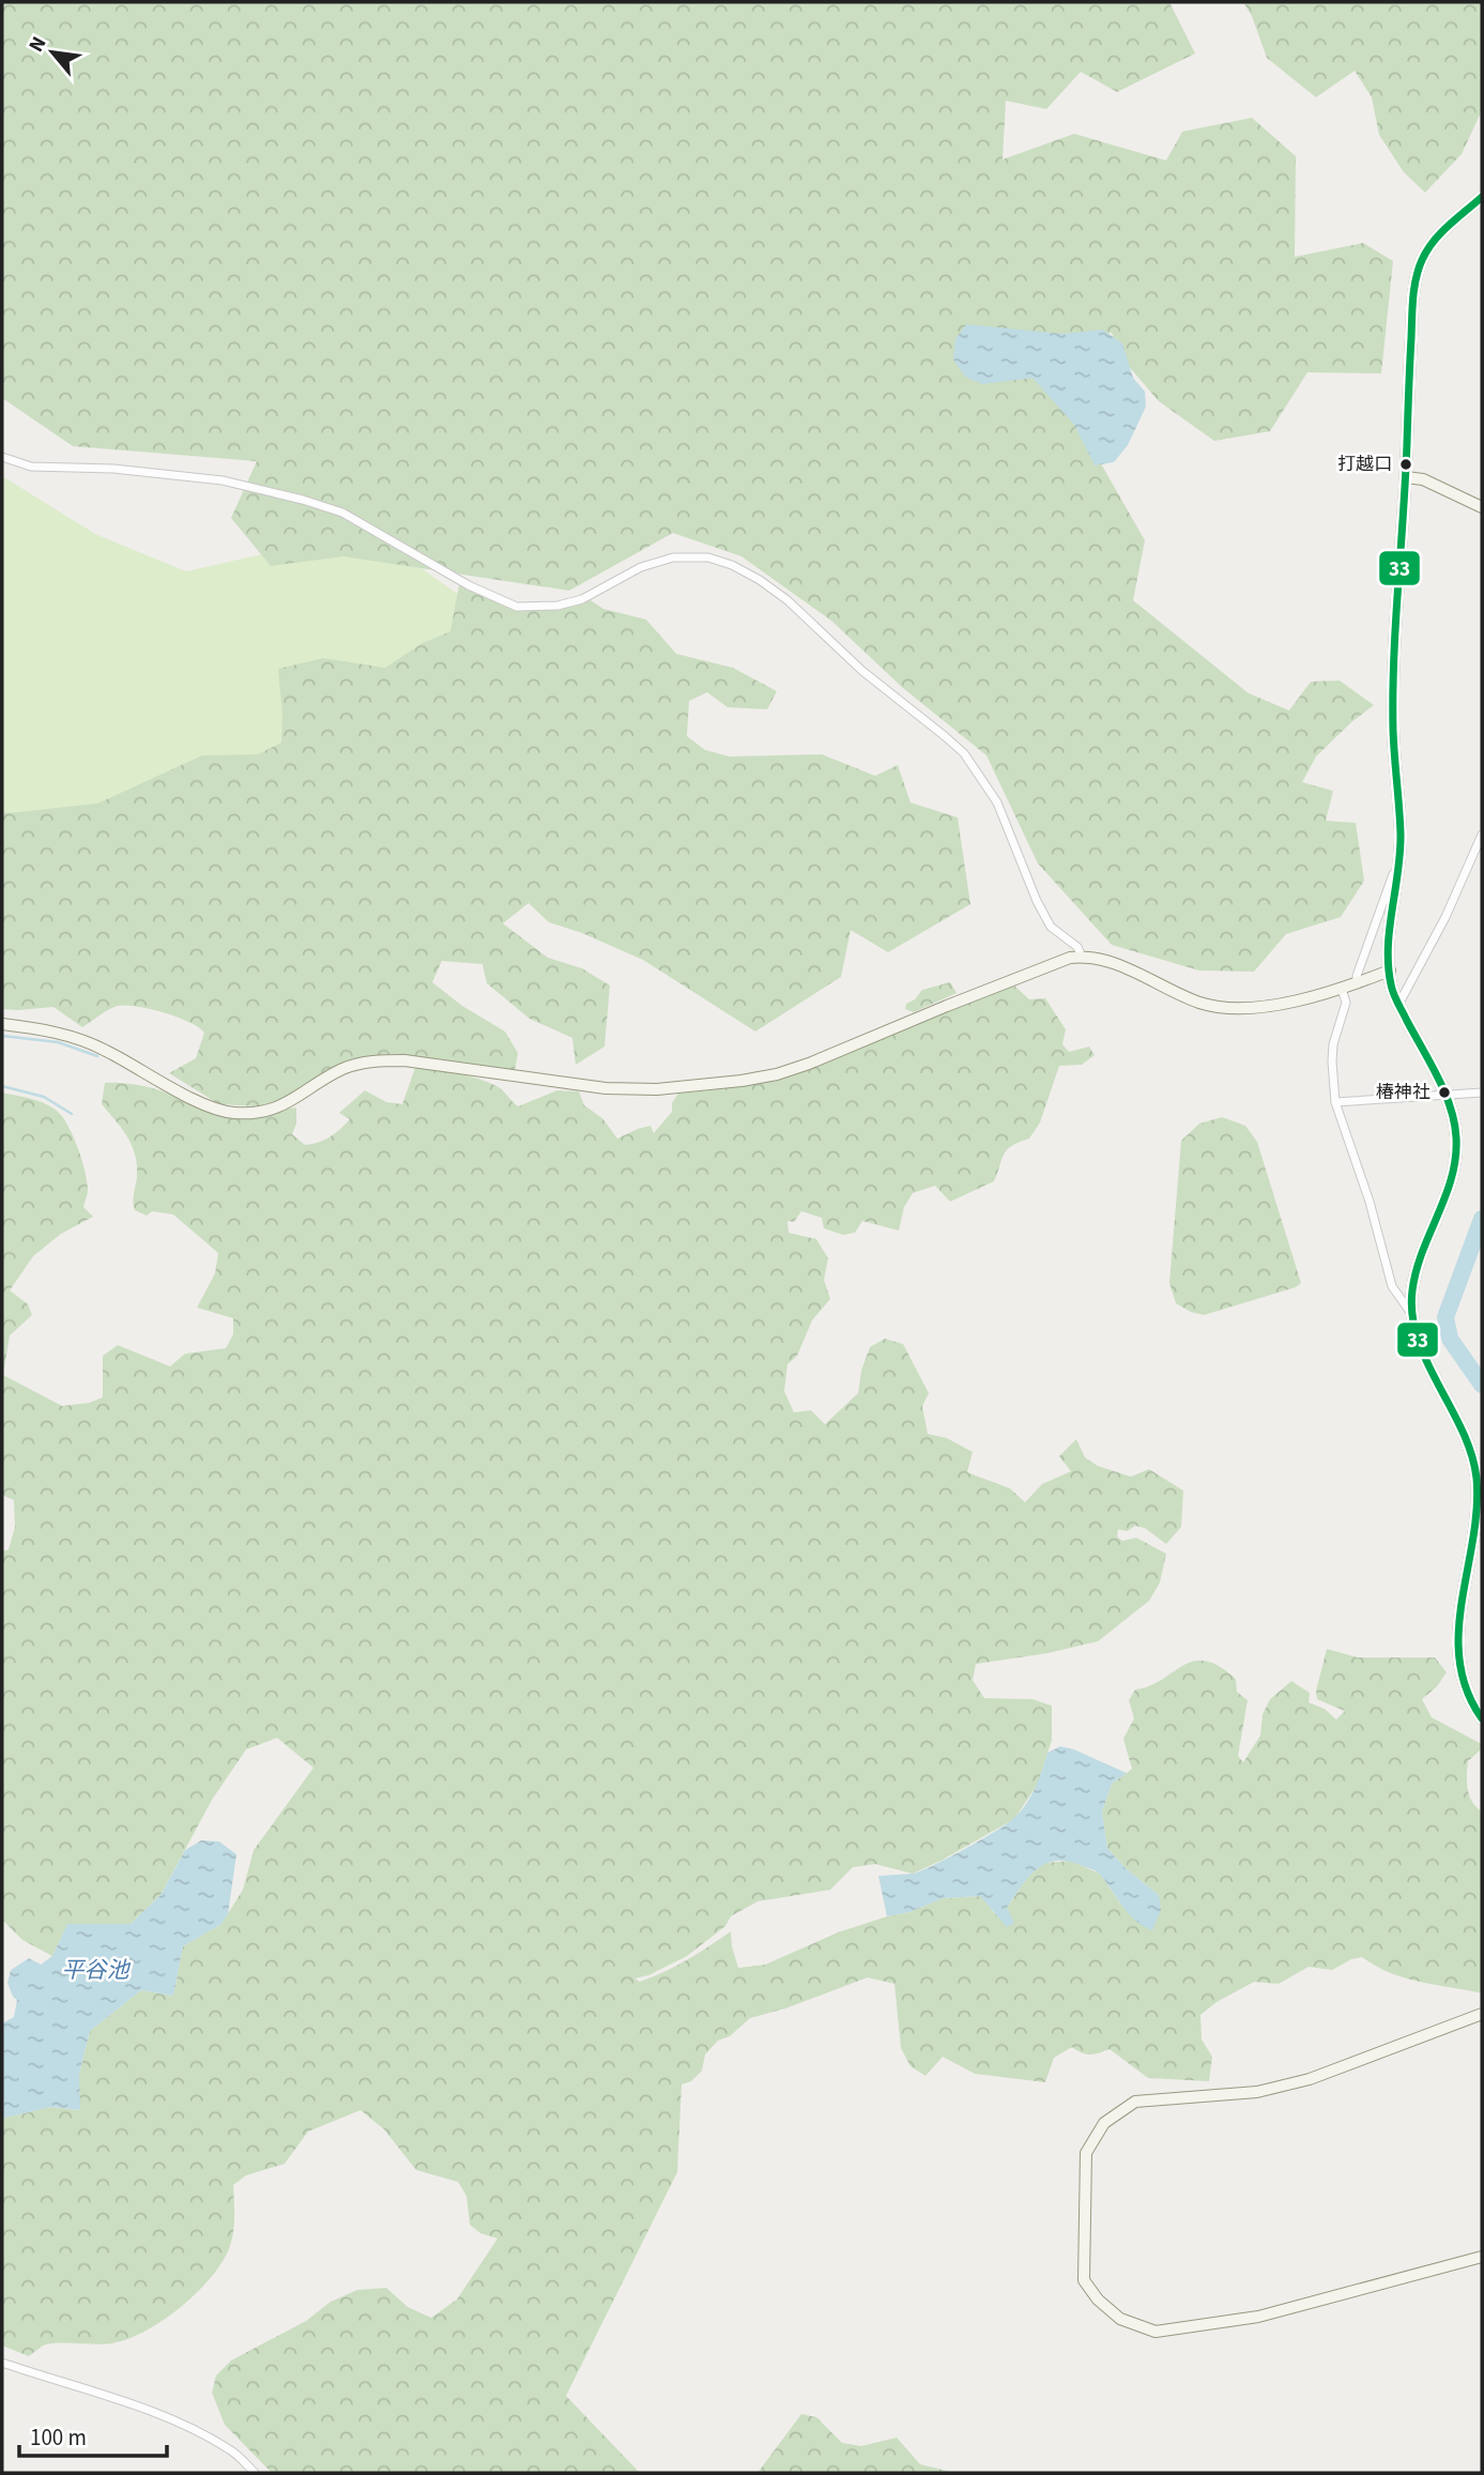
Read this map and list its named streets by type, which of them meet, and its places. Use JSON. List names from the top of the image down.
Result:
{
  "water": ["平谷池"],
  "places": ["打越口", "椿神社"],
  "lines": ["transit line 33"],
  "scale_bar": "100 m",
  "north": "top left"
}
